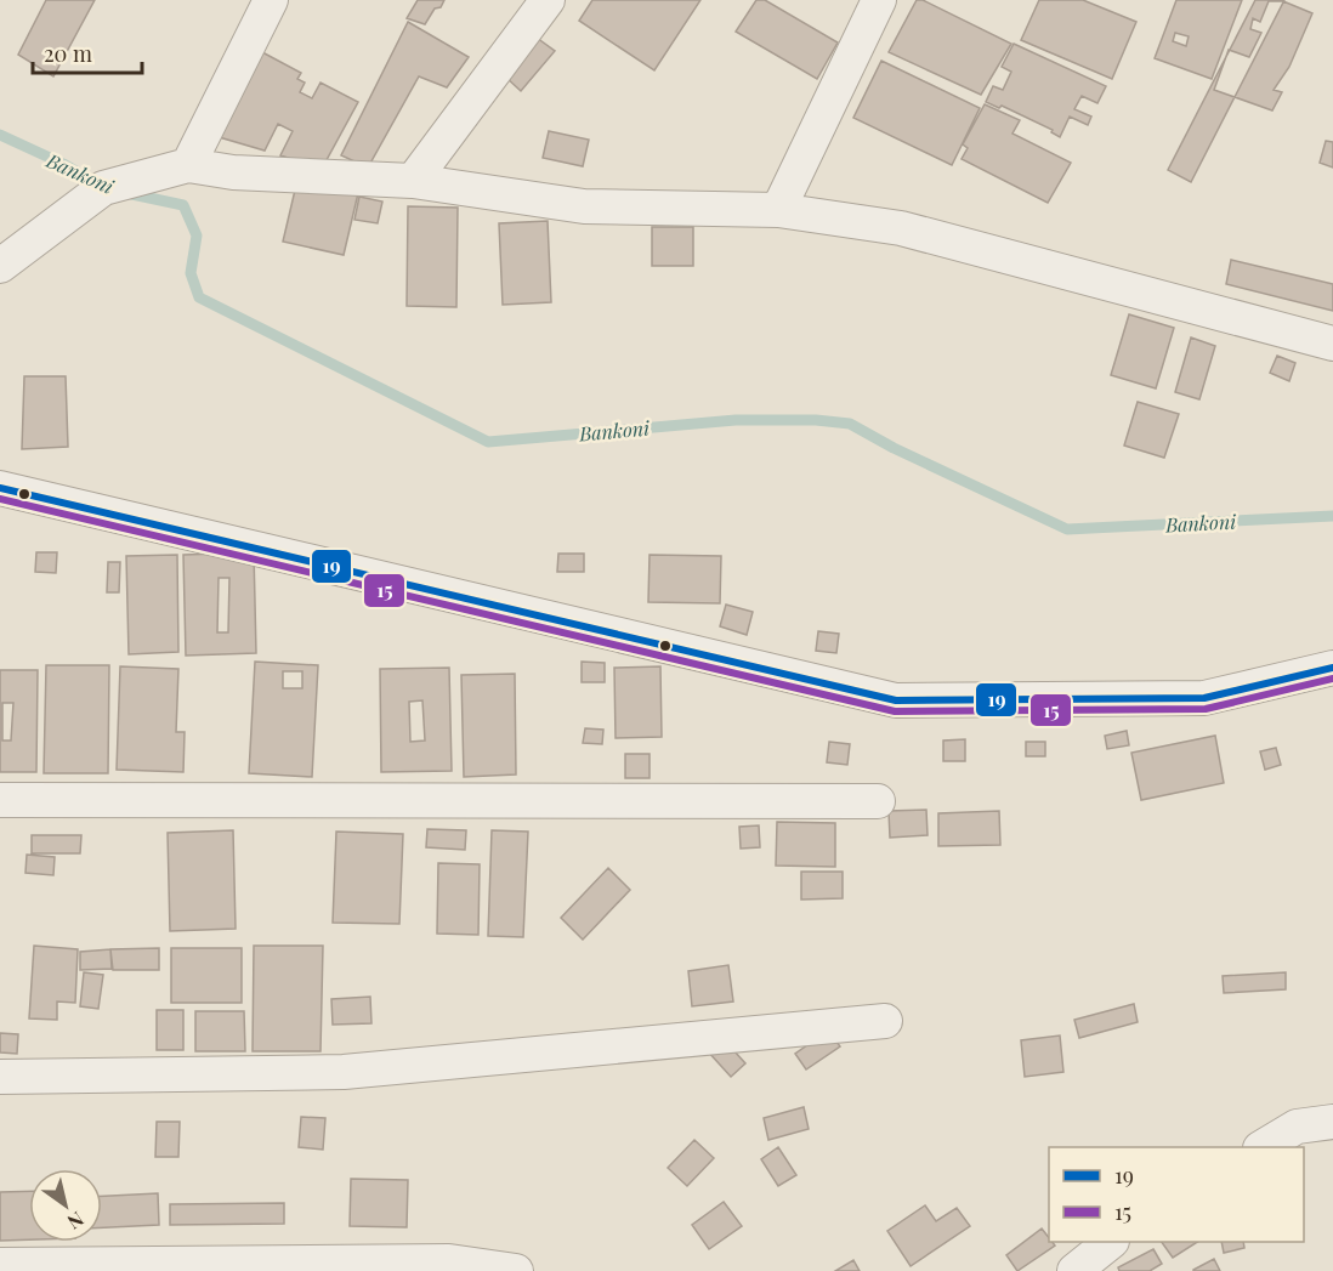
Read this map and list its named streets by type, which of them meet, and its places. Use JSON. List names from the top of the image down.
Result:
{
  "water": ["Bankoni"],
  "lines": ["transit line 19", "transit line 15"],
  "legend": ["19", "15"],
  "scale_bar": "20 m",
  "north": "bottom right"
}
